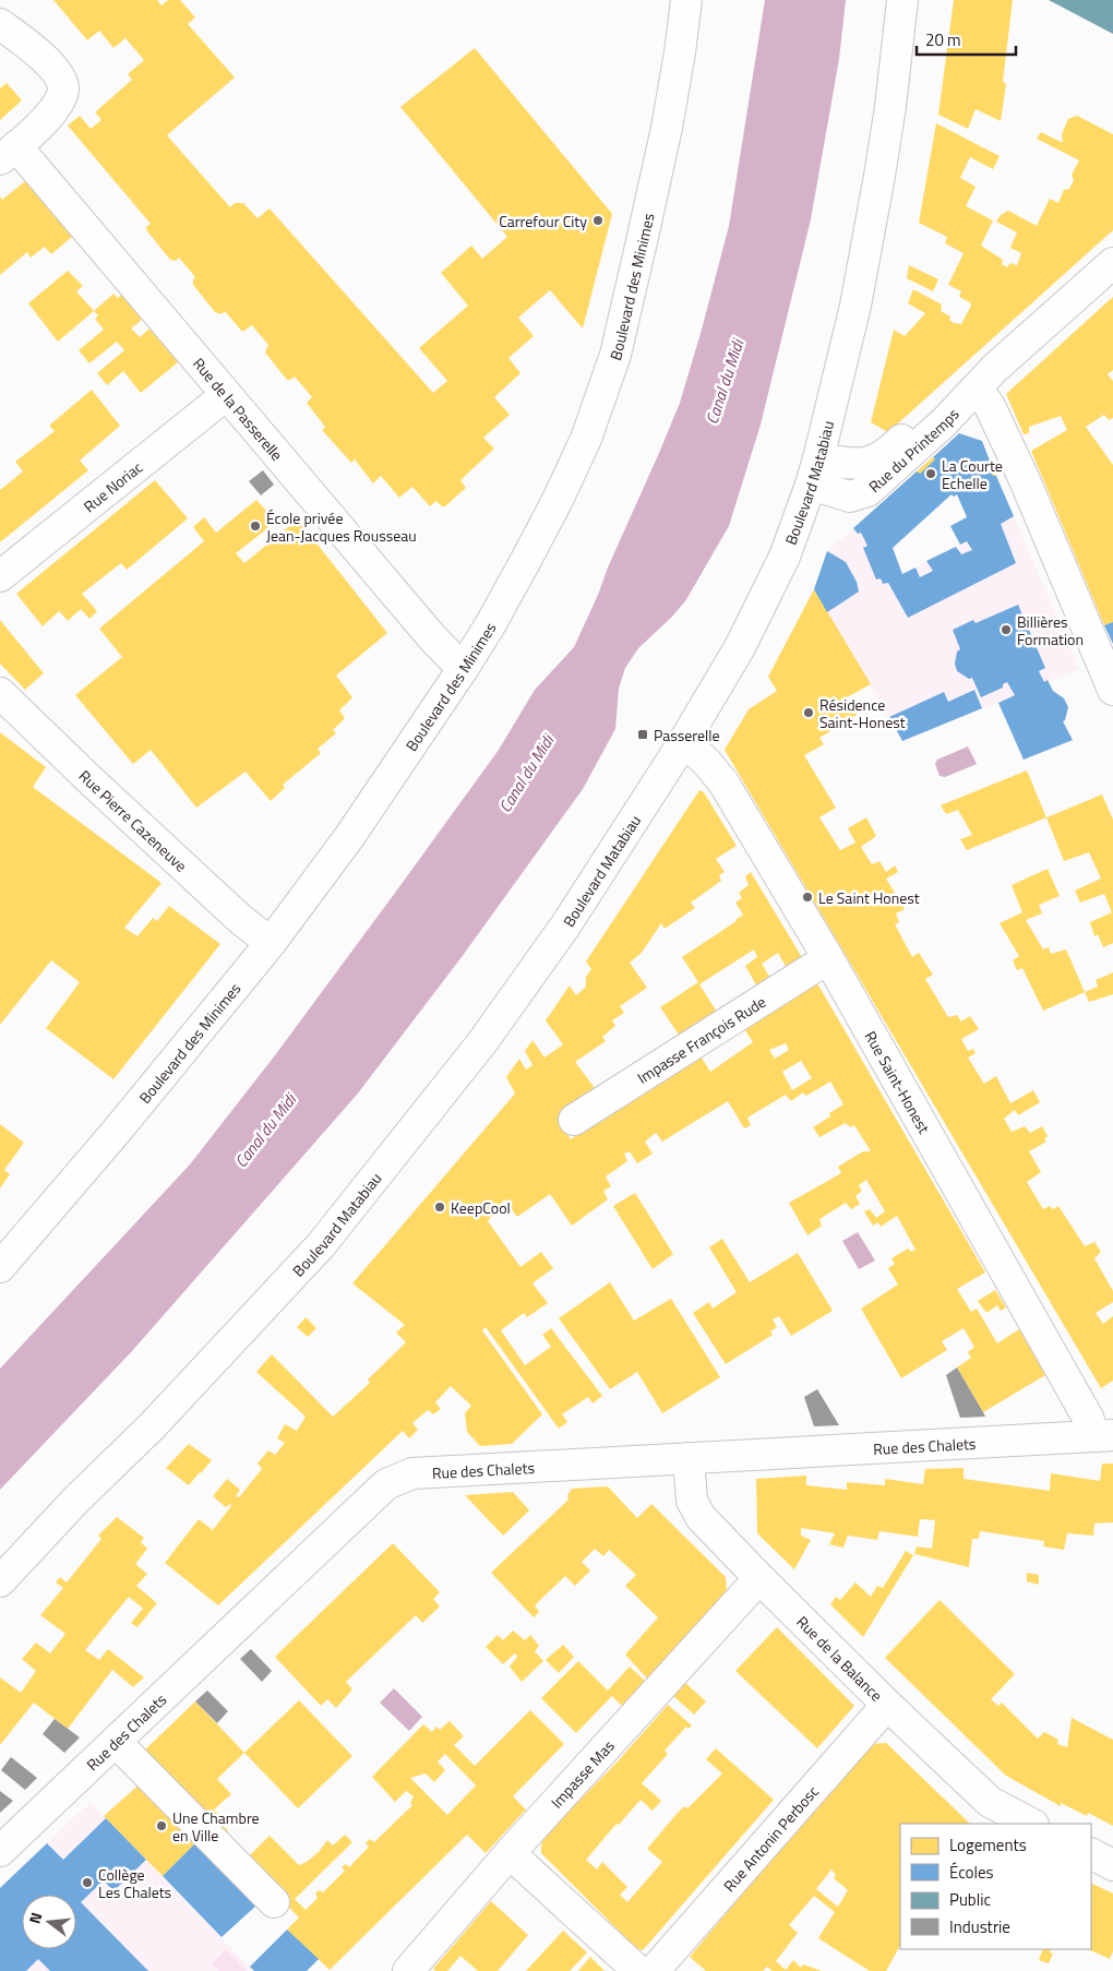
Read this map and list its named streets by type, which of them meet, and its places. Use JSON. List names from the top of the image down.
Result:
{
  "streets": {
    "street": [
      "Boulevard des Minimes",
      "Rue de la Passerelle",
      "Rue du Printemps",
      "Boulevard Matabiau",
      "Rue Noriac",
      "Rue Pierre Cazeneuve",
      "Impasse François Rude",
      "Rue Saint-Honest",
      "Rue des Chalets",
      "Rue de la Balance",
      "Impasse Mas",
      "Rue Antonin Perbosc"
    ]
  },
  "crossings": [
    ["Boulevard des Minimes", "Rue de la Passerelle"],
    ["Boulevard des Minimes", "Rue Pierre Cazeneuve"],
    ["Rue de la Passerelle", "Rue Noriac"],
    ["Rue du Printemps", "Boulevard Matabiau"],
    ["Boulevard Matabiau", "Rue Saint-Honest"],
    ["Impasse François Rude", "Rue Saint-Honest"],
    ["Rue Saint-Honest", "Rue des Chalets"],
    ["Rue des Chalets", "Rue de la Balance"],
    ["Rue de la Balance", "Impasse Mas"],
    ["Rue de la Balance", "Rue Antonin Perbosc"]
  ],
  "water": ["Canal du Midi"],
  "places": {
    "other": [
      "Carrefour City",
      "La Courte Echelle",
      "École privée Jean-Jacques Rousseau",
      "Billières Formation",
      "Résidence Saint-Honest",
      "Le Saint Honest",
      "KeepCool",
      "Une Chambre en Ville",
      "Collège Les Chalets"
    ],
    "transit": ["Passerelle"]
  },
  "legend": [
    "Logements",
    "Écoles",
    "Public",
    "Industrie"
  ],
  "scale_bar": "20 m",
  "north": "left"
}
